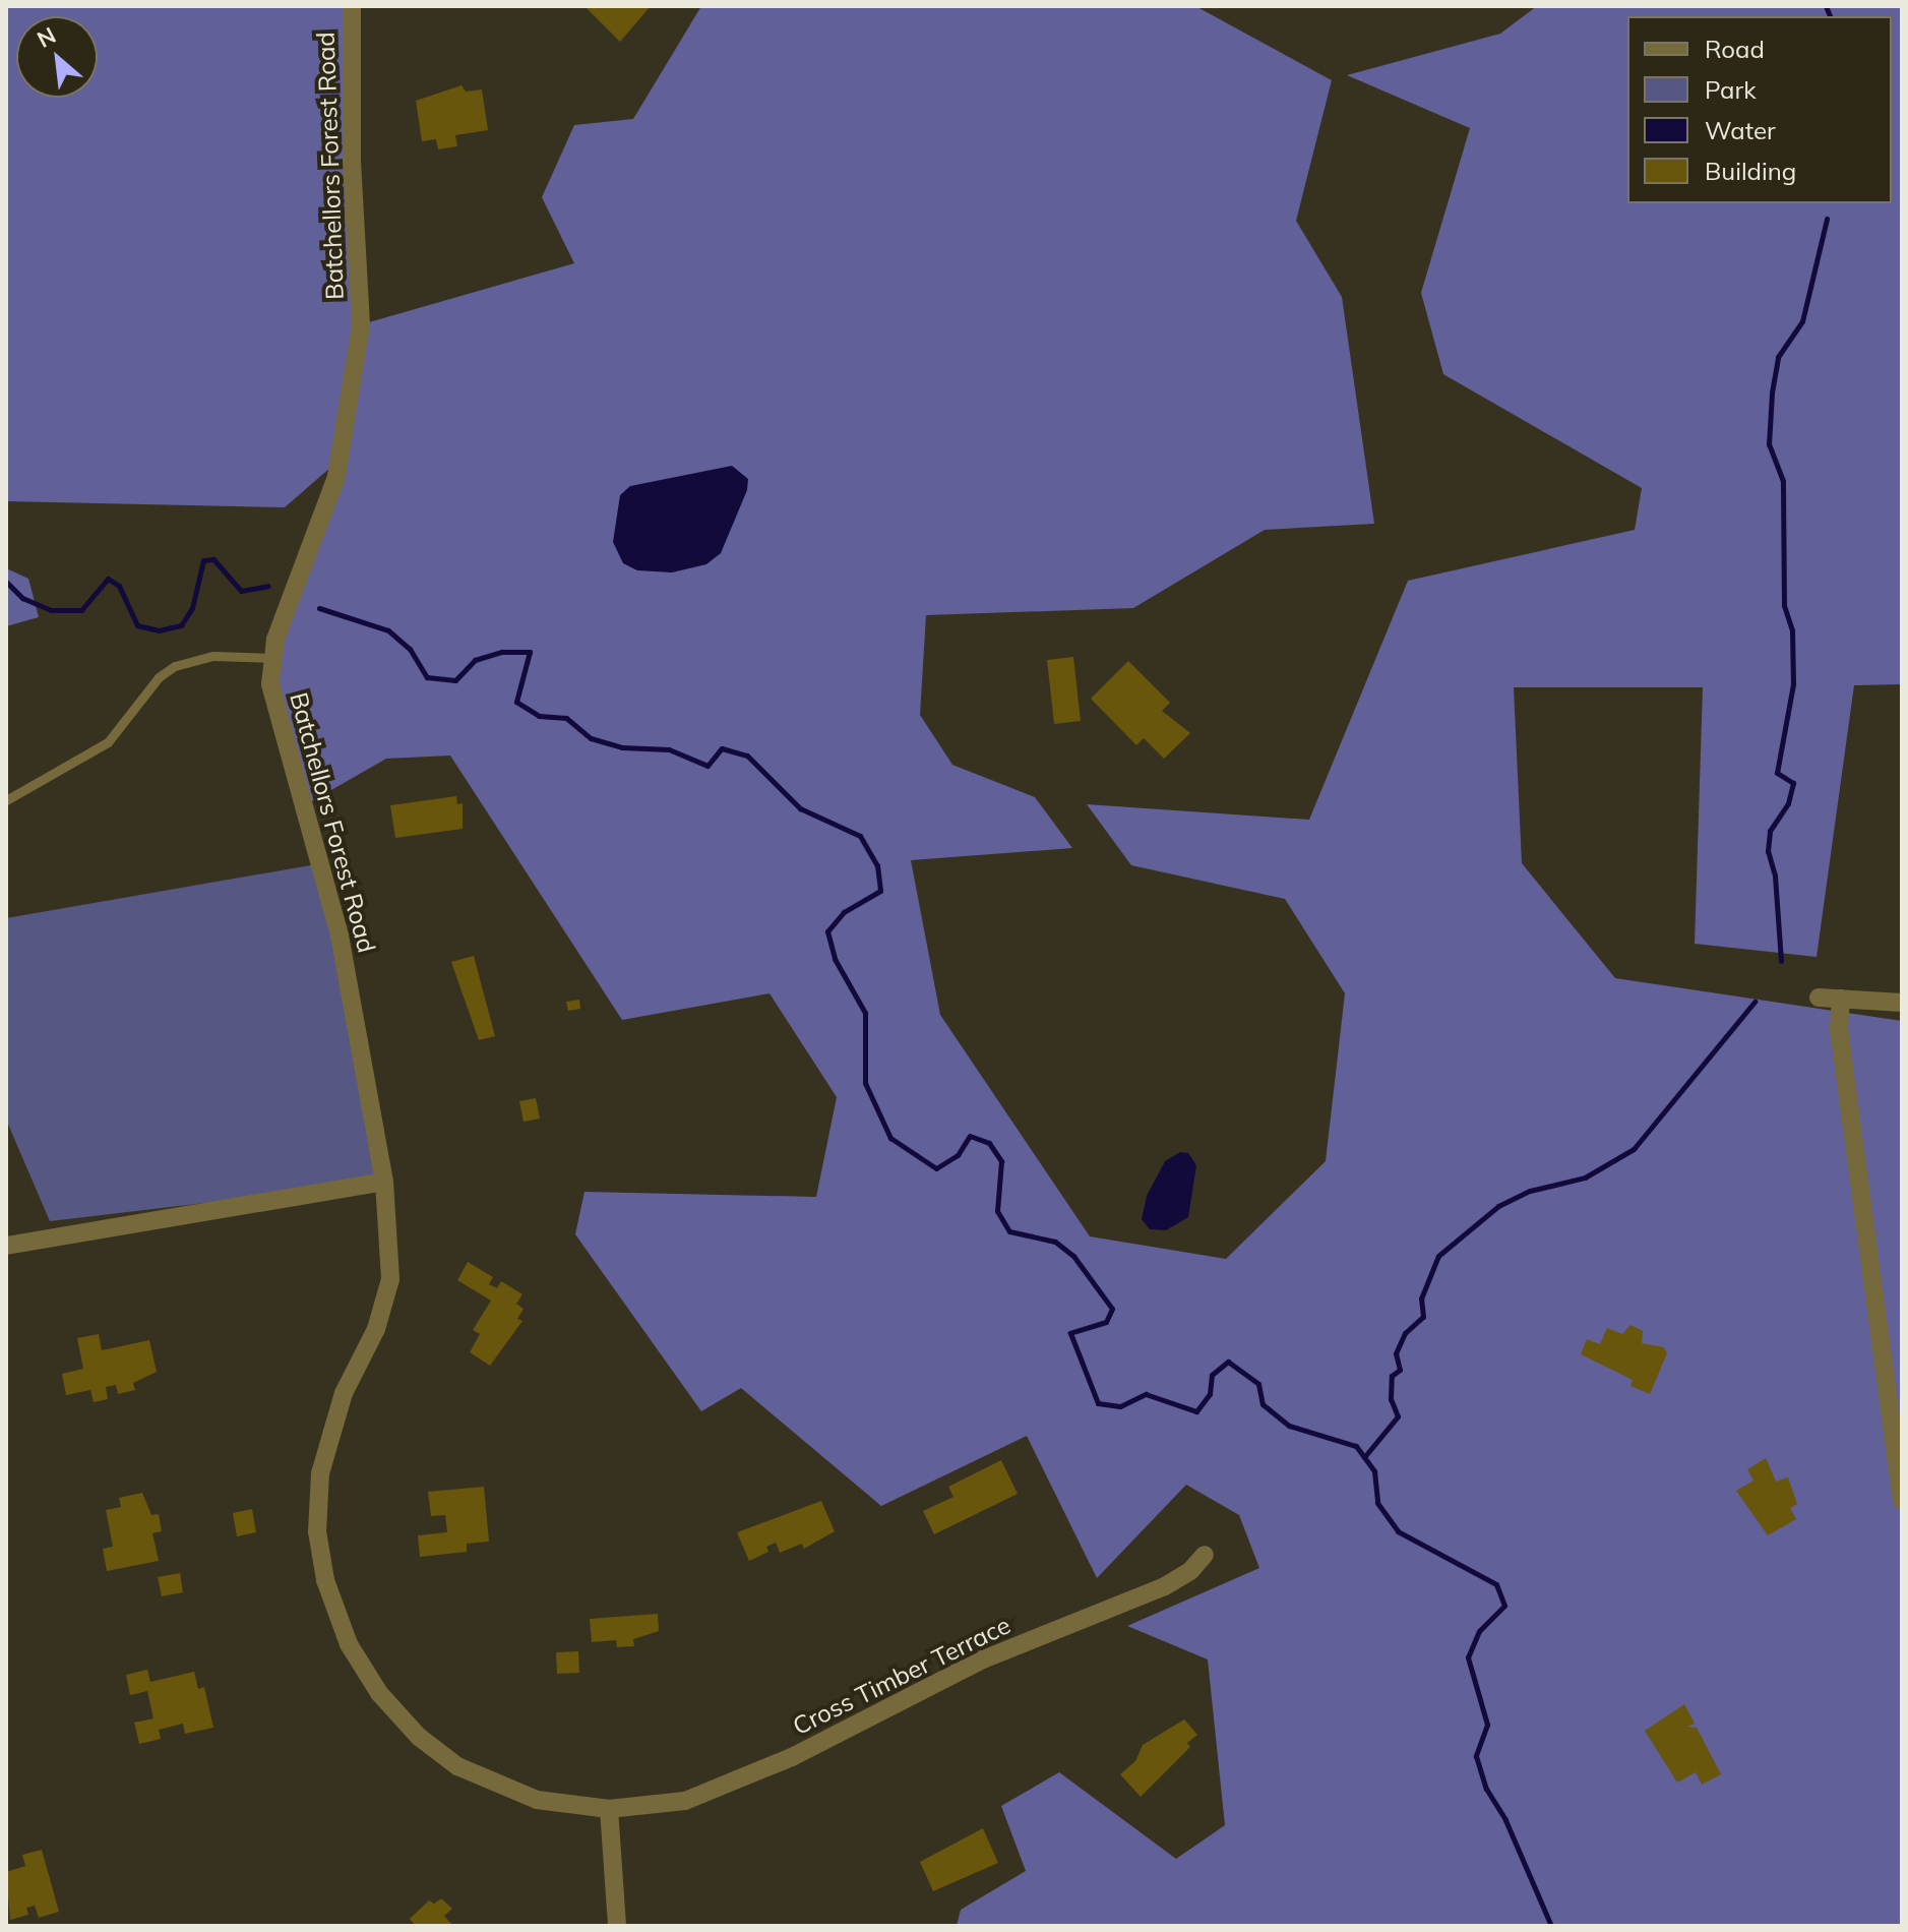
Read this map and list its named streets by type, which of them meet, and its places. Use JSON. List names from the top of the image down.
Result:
{
  "streets": {
    "street": ["Batchellors Forest Road", "Cross Timber Terrace"]
  },
  "crossings": [
    ["Batchellors Forest Road", "Cross Timber Terrace"]
  ],
  "legend": [
    "Road",
    "Park",
    "Water",
    "Building"
  ],
  "north": "top left"
}
